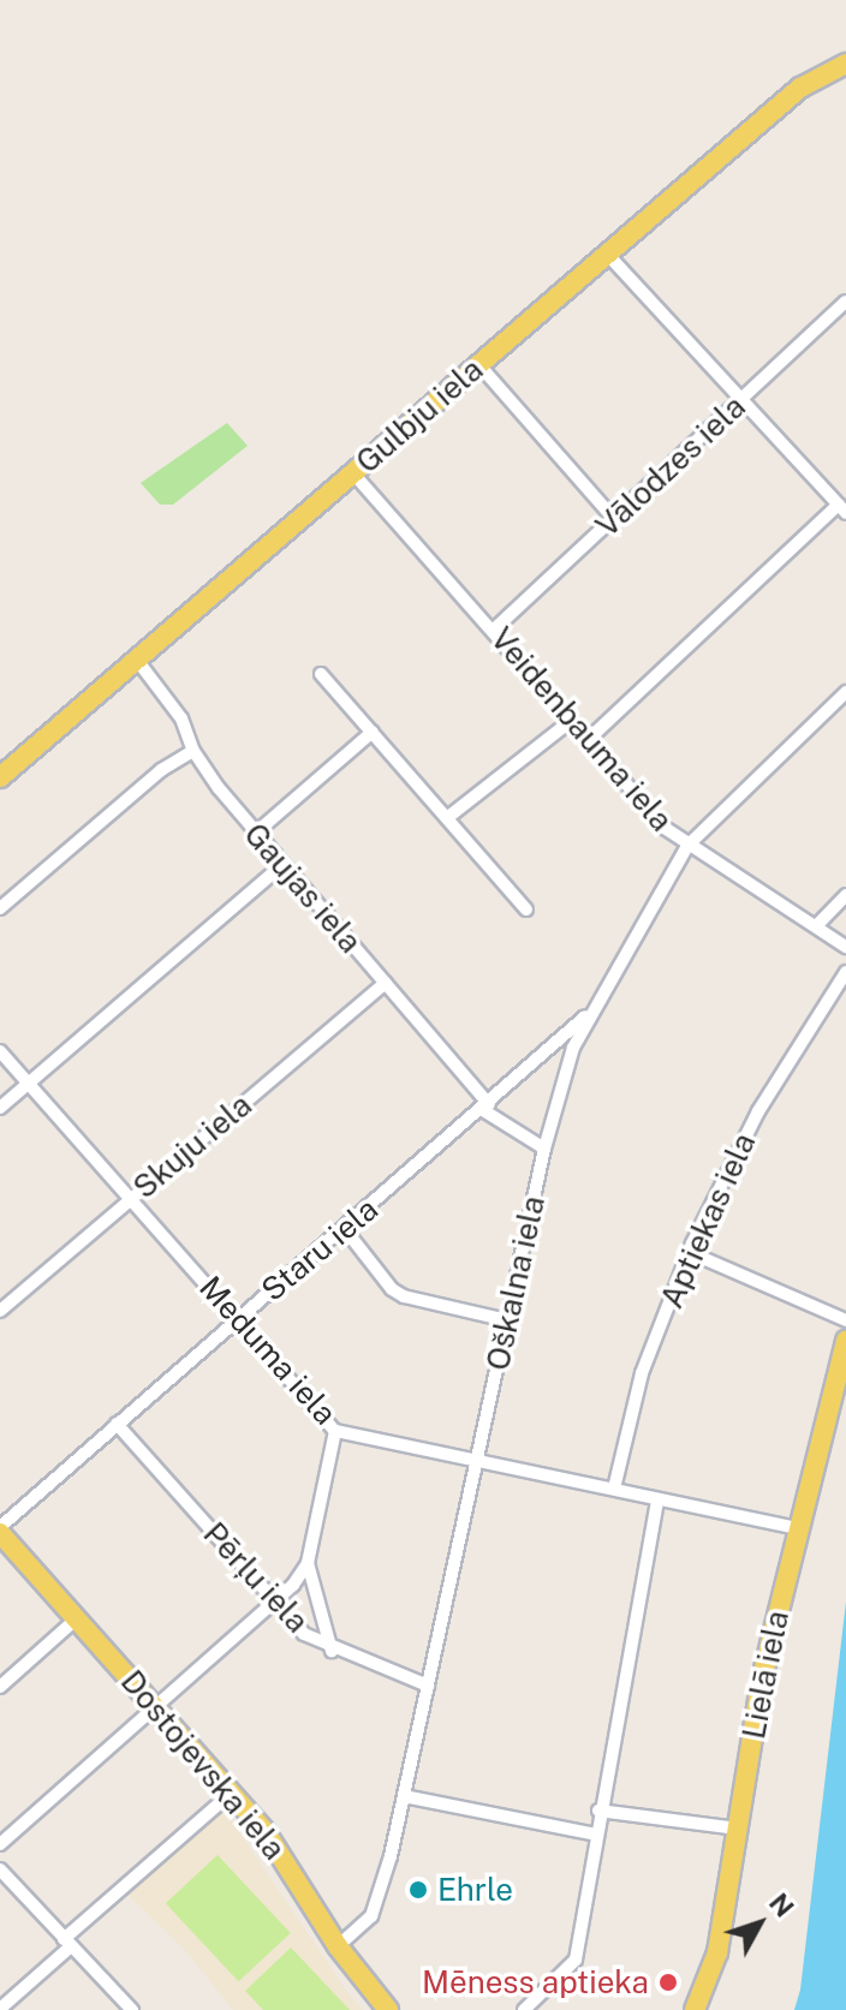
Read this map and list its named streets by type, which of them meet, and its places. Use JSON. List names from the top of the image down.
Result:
{
  "streets": {
    "main road": ["Gulbju iela", "Lielā iela", "Dostojevska iela"],
    "street": [
      "Vālodzes iela",
      "Veidenbauma iela",
      "Gaujas iela",
      "Skuju iela",
      "Aptiekas iela",
      "Staru iela",
      "Oškalna iela",
      "Meduma iela",
      "Pērļu iela"
    ]
  },
  "crossings": [
    ["Gulbju iela", "Veidenbauma iela"],
    ["Gulbju iela", "Gaujas iela"],
    ["Vālodzes iela", "Veidenbauma iela"],
    ["Veidenbauma iela", "Oškalna iela"],
    ["Gaujas iela", "Skuju iela"],
    ["Gaujas iela", "Staru iela"],
    ["Gaujas iela", "Oškalna iela"],
    ["Skuju iela", "Meduma iela"],
    ["Aptiekas iela", "Meduma iela"],
    ["Staru iela", "Oškalna iela"],
    ["Staru iela", "Meduma iela"],
    ["Staru iela", "Pērļu iela"],
    ["Staru iela", "Dostojevska iela"],
    ["Oškalna iela", "Meduma iela"],
    ["Oškalna iela", "Pērļu iela"],
    ["Oškalna iela", "Dostojevska iela"],
    ["Meduma iela", "Lielā iela"]
  ],
  "places": ["Ehrle", "Mēness aptieka"],
  "north": "top right"
}
